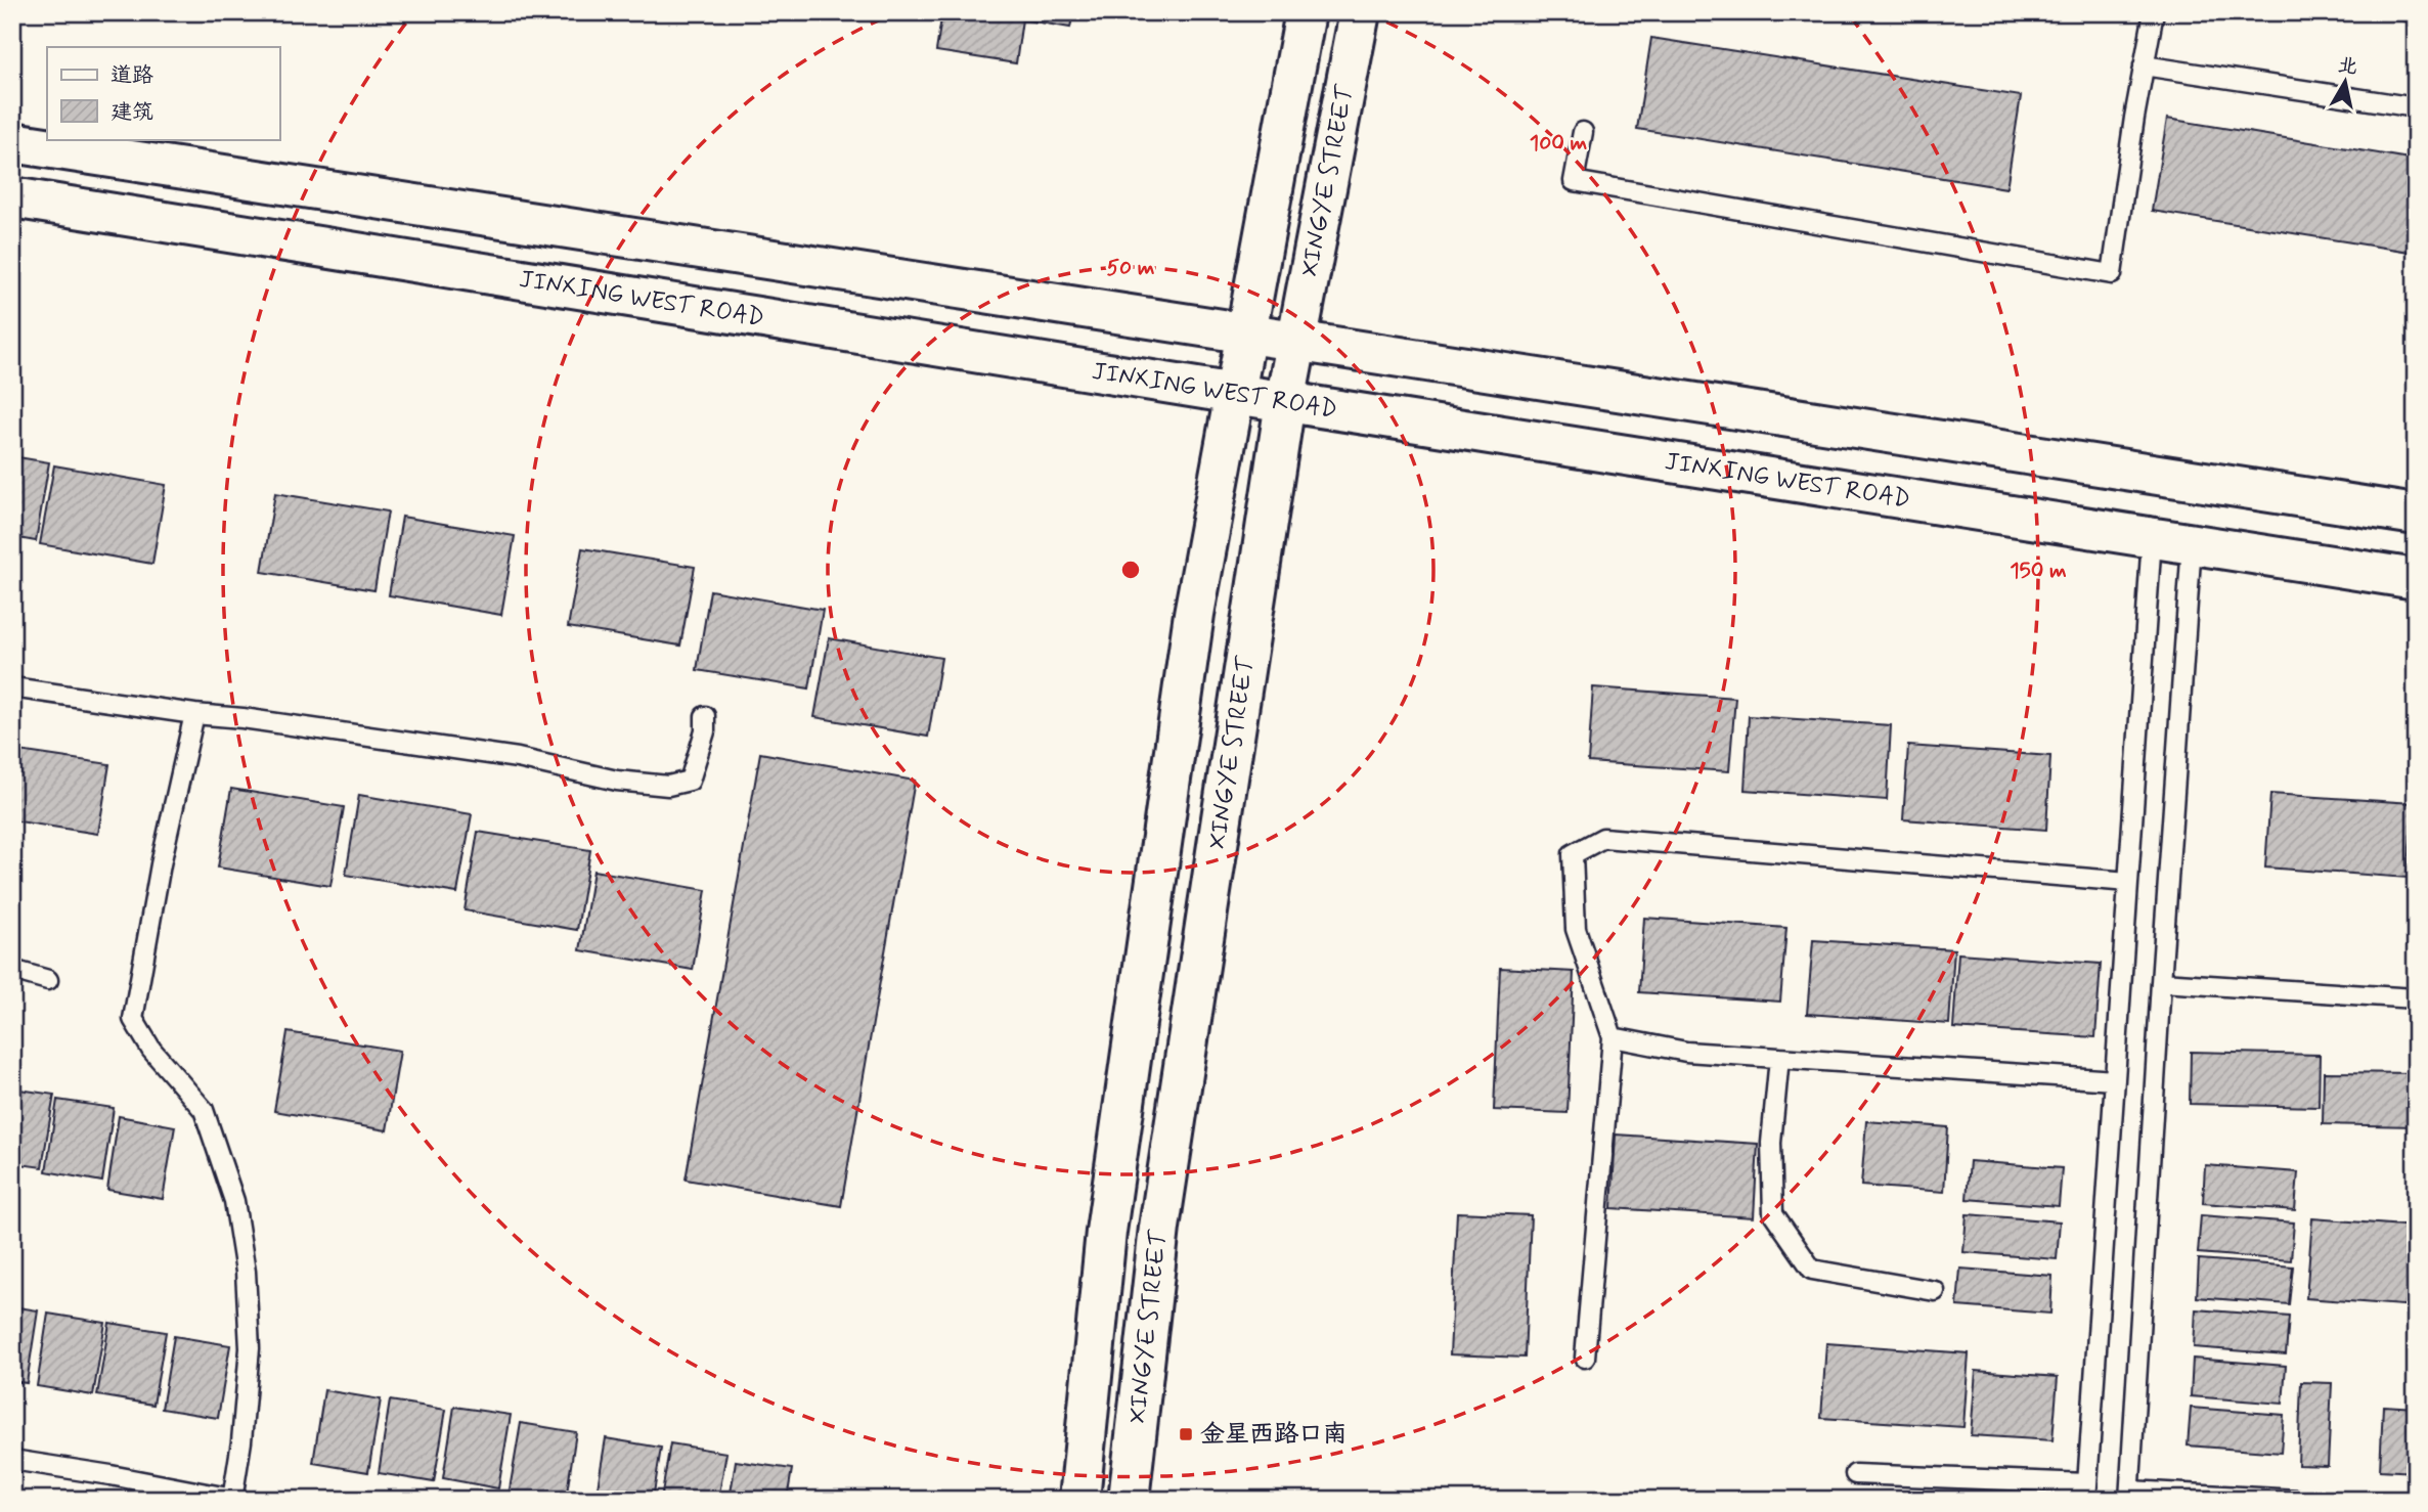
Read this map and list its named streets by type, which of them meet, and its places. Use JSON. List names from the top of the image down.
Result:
{
  "streets": {
    "main road": ["XINGYE STREET", "JINXING WEST ROAD"]
  },
  "crossings": [
    ["XINGYE STREET", "JINXING WEST ROAD"]
  ],
  "places": {
    "transit": ["金星西路口南"]
  },
  "legend": ["道路", "建筑"],
  "north": "top",
  "rings": ["100 m", "50 m", "150 m"]
}
